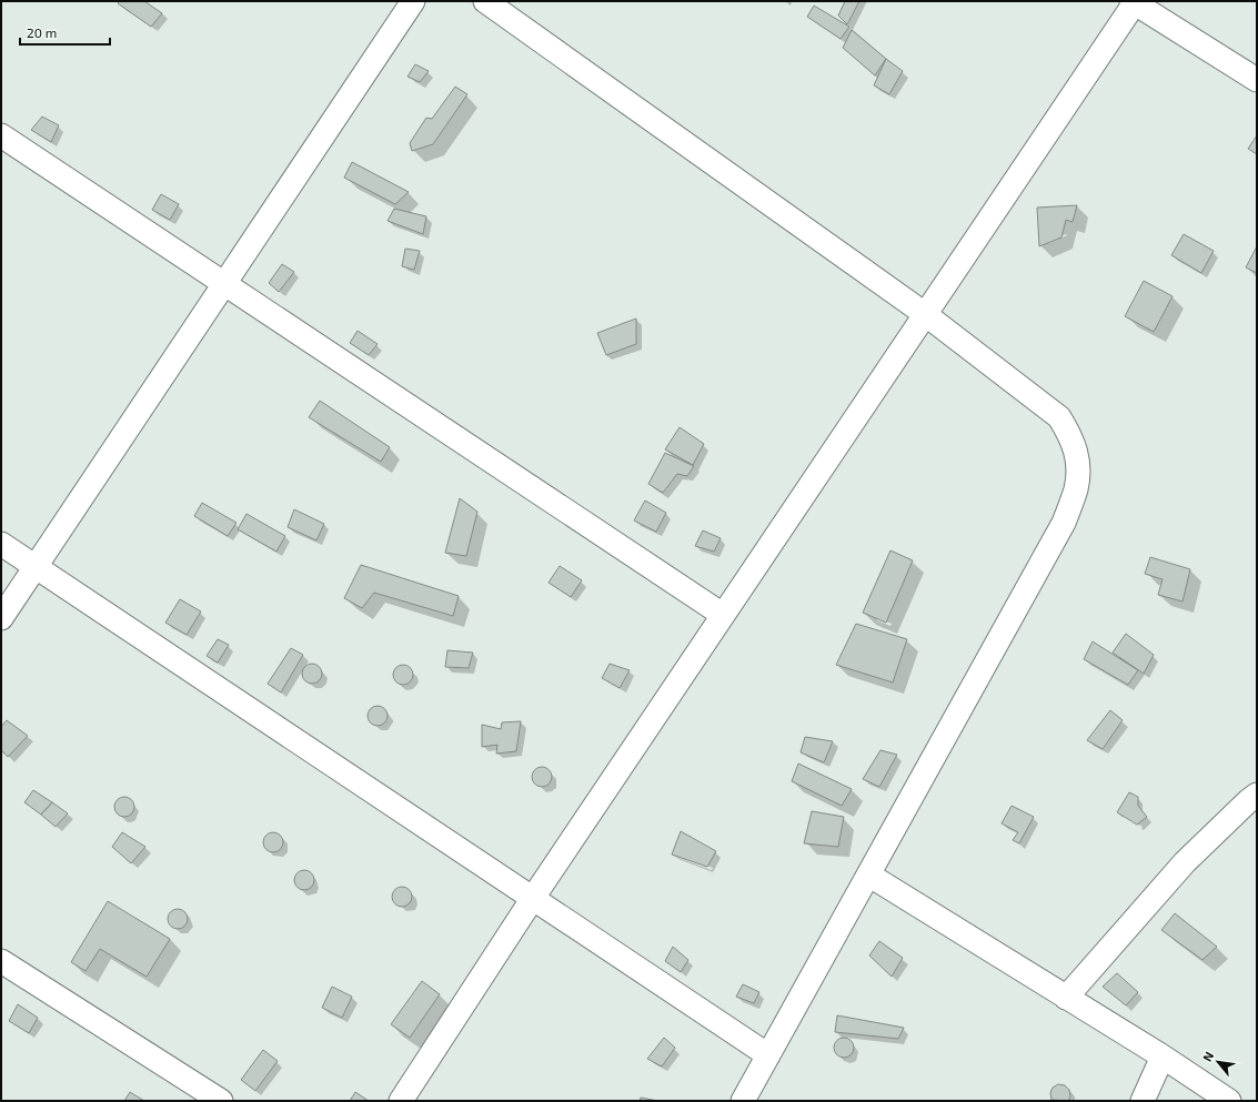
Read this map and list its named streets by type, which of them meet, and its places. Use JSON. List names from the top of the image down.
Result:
{
  "scale_bar": "20 m",
  "north": "top left"
}
